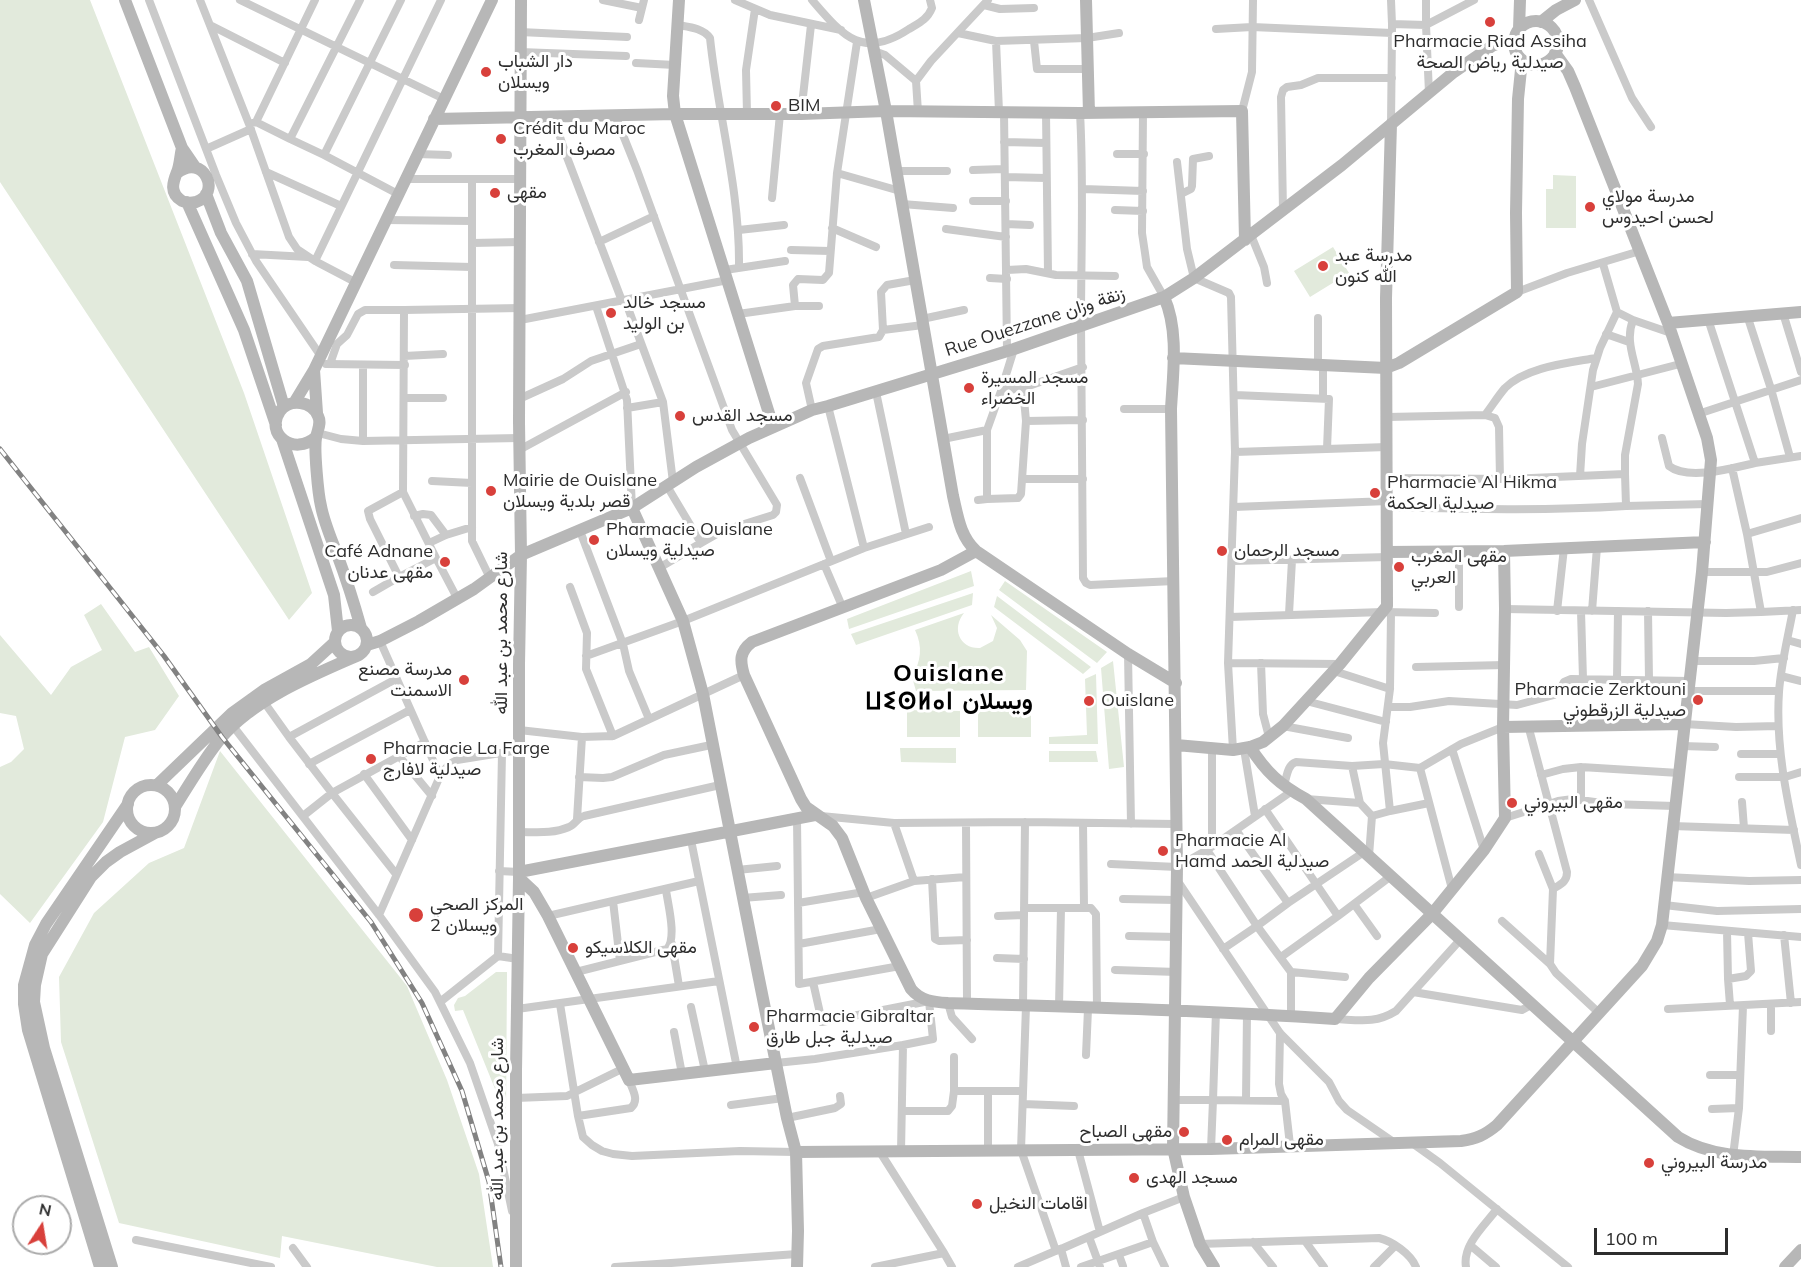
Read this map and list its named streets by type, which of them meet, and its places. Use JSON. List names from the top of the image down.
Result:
{
  "streets": {
    "street": ["Rue Ouezzane زنقة وزان", "شارع محمد بن عبد الله"]
  },
  "crossings": [
    ["Rue Ouezzane زنقة وزان", "شارع محمد بن عبد الله"]
  ],
  "districts": ["Ouislane ⵡⵉⵙⵍⴰⵏ ويسلان"],
  "places": [
    "Pharmacie Riad Assiha صيدلية رياض الصحة",
    "دار الشباب ويسلان",
    "BIM",
    "Crédit du Maroc مصرف المغرب",
    "مقهى",
    "مدرسة مولاي لحسن احيدوس",
    "مدرسة عبد الله كنون",
    "مسجد خالد بن الوليد",
    "مسجد المسيرة الخضراء",
    "مسجد القدس",
    "Mairie de Ouislane قصر بلدية ويسلان",
    "Pharmacie Al Hikma صيدلية الحكمة",
    "Pharmacie Ouislane صيدلية ويسلان",
    "مسجد الرحمان",
    "Café Adnane مقهى عدنان",
    "مقهى المغرب العربي",
    "مدرسة مصنع الاسمنت",
    "Pharmacie Zerktouni صيدلية الزرقطوني",
    "Ouislane",
    "Pharmacie La Farge صيدلية لافارج",
    "مقهى البيروني",
    "Pharmacie Al Hamd صيدلية الحمد",
    "المركز الصحي ويسلان 2",
    "مقهى الكلاسيكو",
    "Pharmacie Gibraltar صيدلية جبل طارق",
    "مقهى الصباح",
    "مقهى المرام",
    "مدرسة البيروني",
    "مسجد الهدى",
    "اقامات النخيل"
  ],
  "scale_bar": "100 m",
  "north": "top"
}
